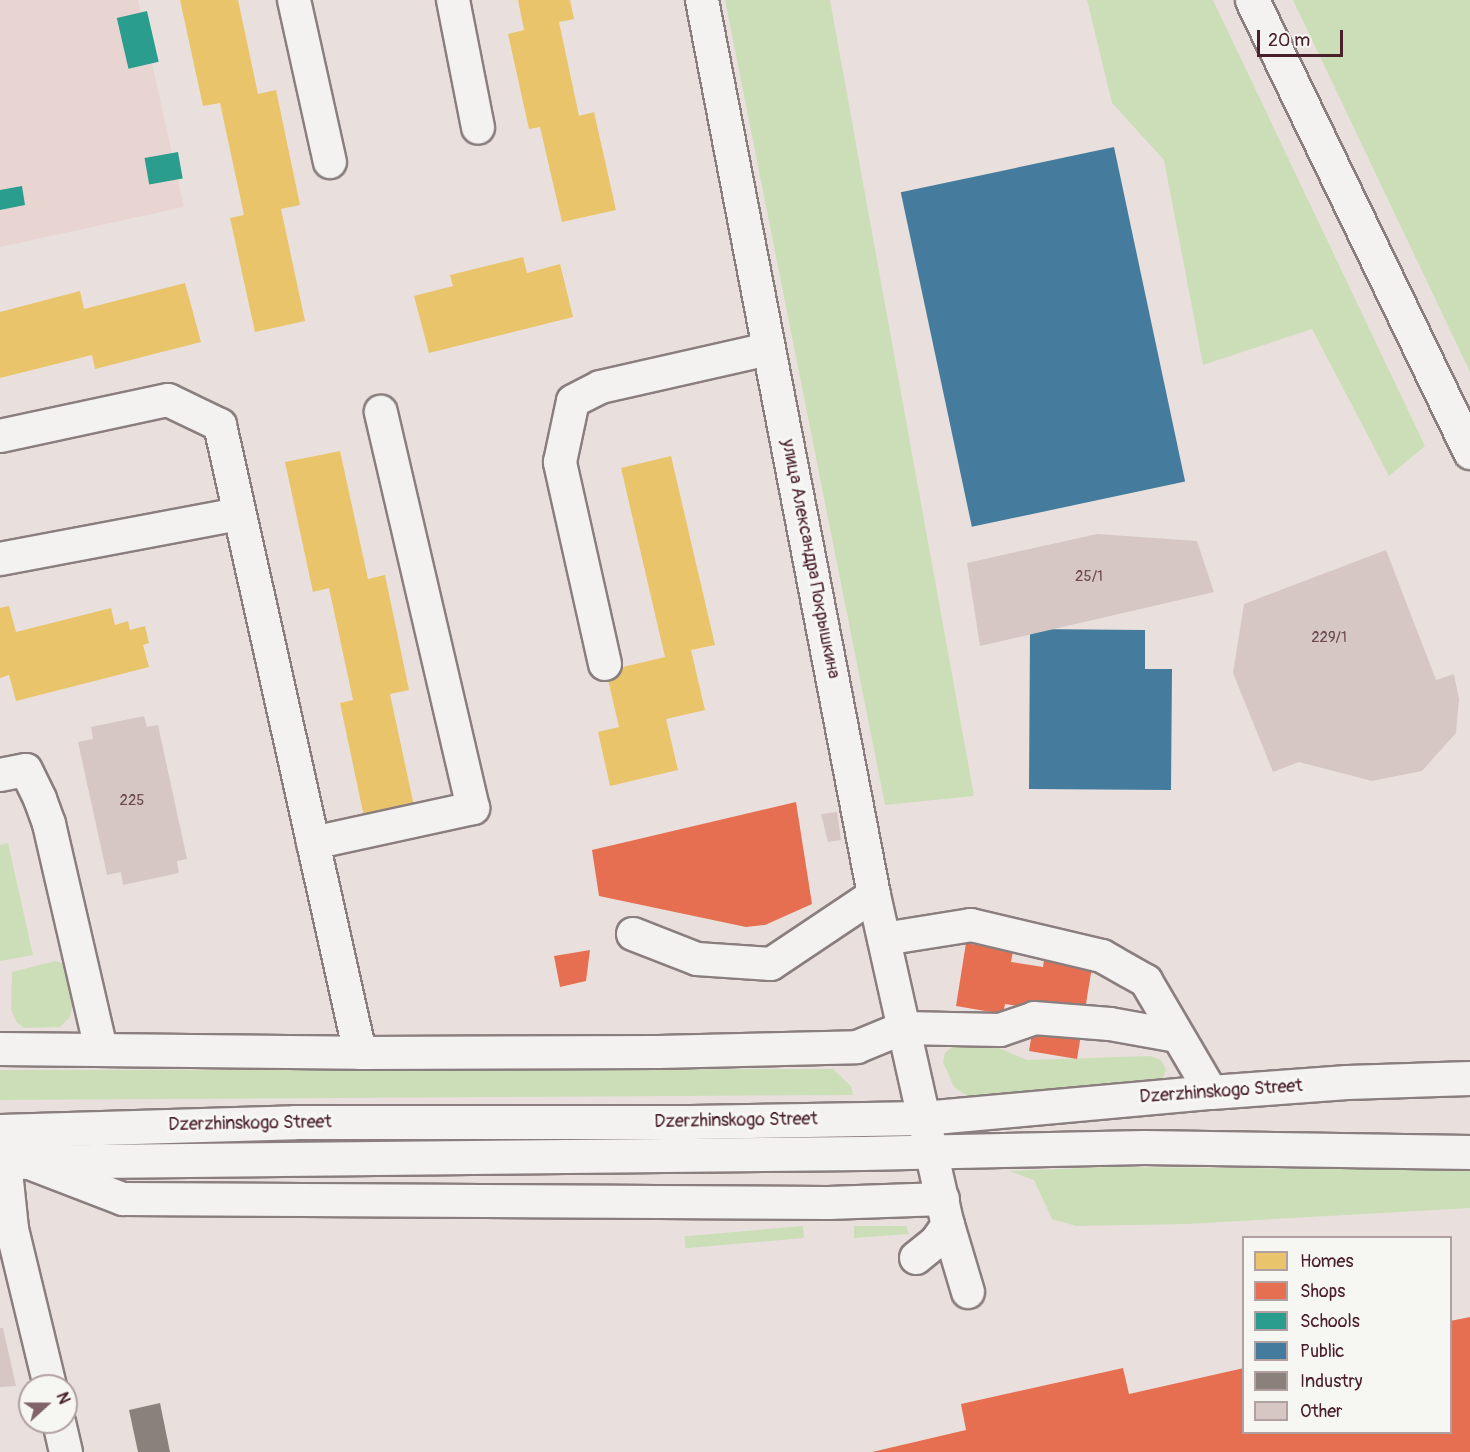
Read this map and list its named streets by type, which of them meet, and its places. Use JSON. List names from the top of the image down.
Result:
{
  "streets": {
    "main road": ["Dzerzhinskogo Street"],
    "street": ["улица Александра Покрышкина"]
  },
  "crossings": [
    ["улица Александра Покрышкина", "Dzerzhinskogo Street"]
  ],
  "house_numbers": ["25/1", "229/1", "225"],
  "legend": [
    "Homes",
    "Shops",
    "Schools",
    "Public",
    "Industry",
    "Other"
  ],
  "scale_bar": "20 m",
  "north": "right"
}
